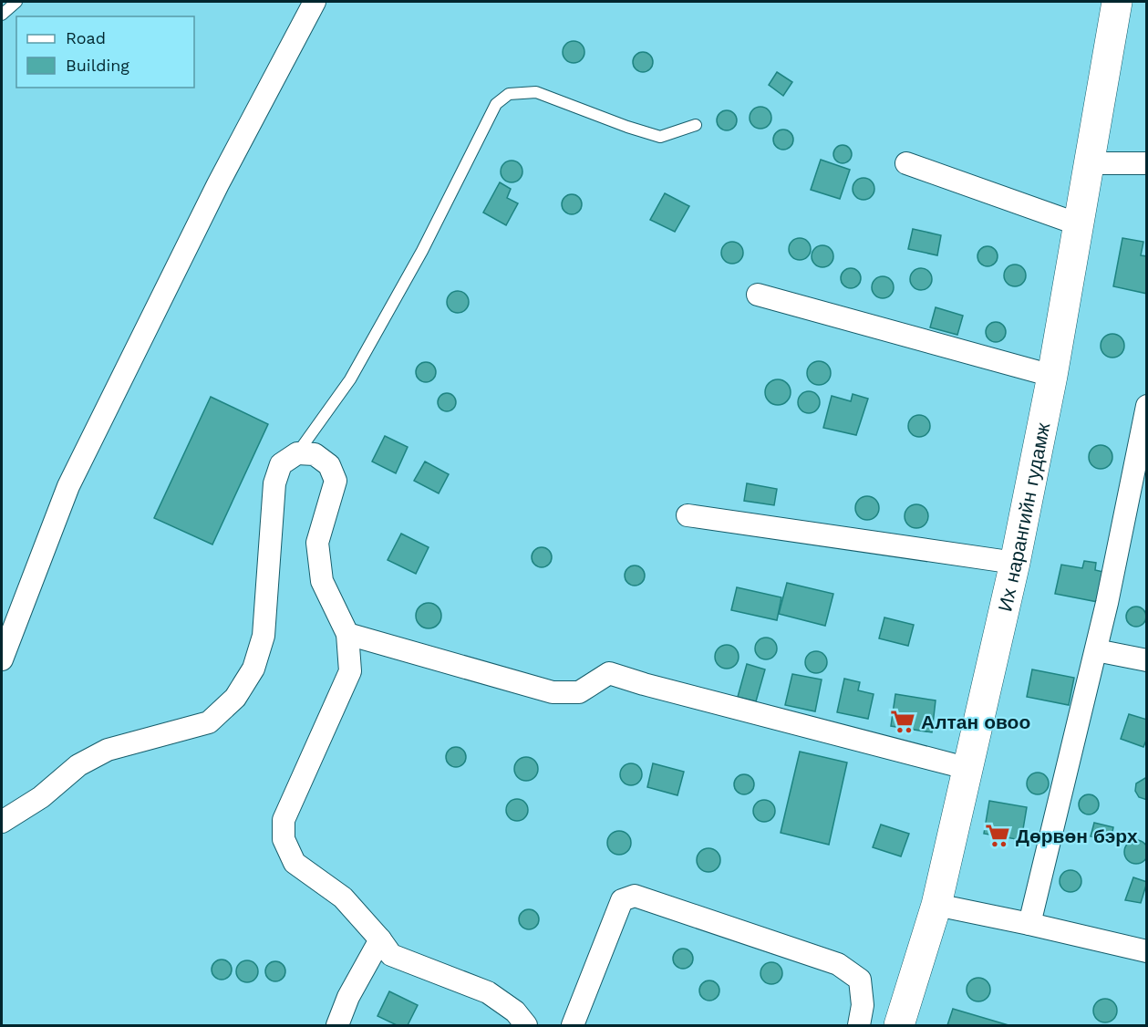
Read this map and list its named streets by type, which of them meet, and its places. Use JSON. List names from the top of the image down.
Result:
{
  "streets": {
    "main road": ["Их нарангийн гудамж"]
  },
  "places": {
    "supermarket": ["Алтан овоо", "Дөрвөн бэрх"]
  },
  "legend": ["Road", "Building"]
}
